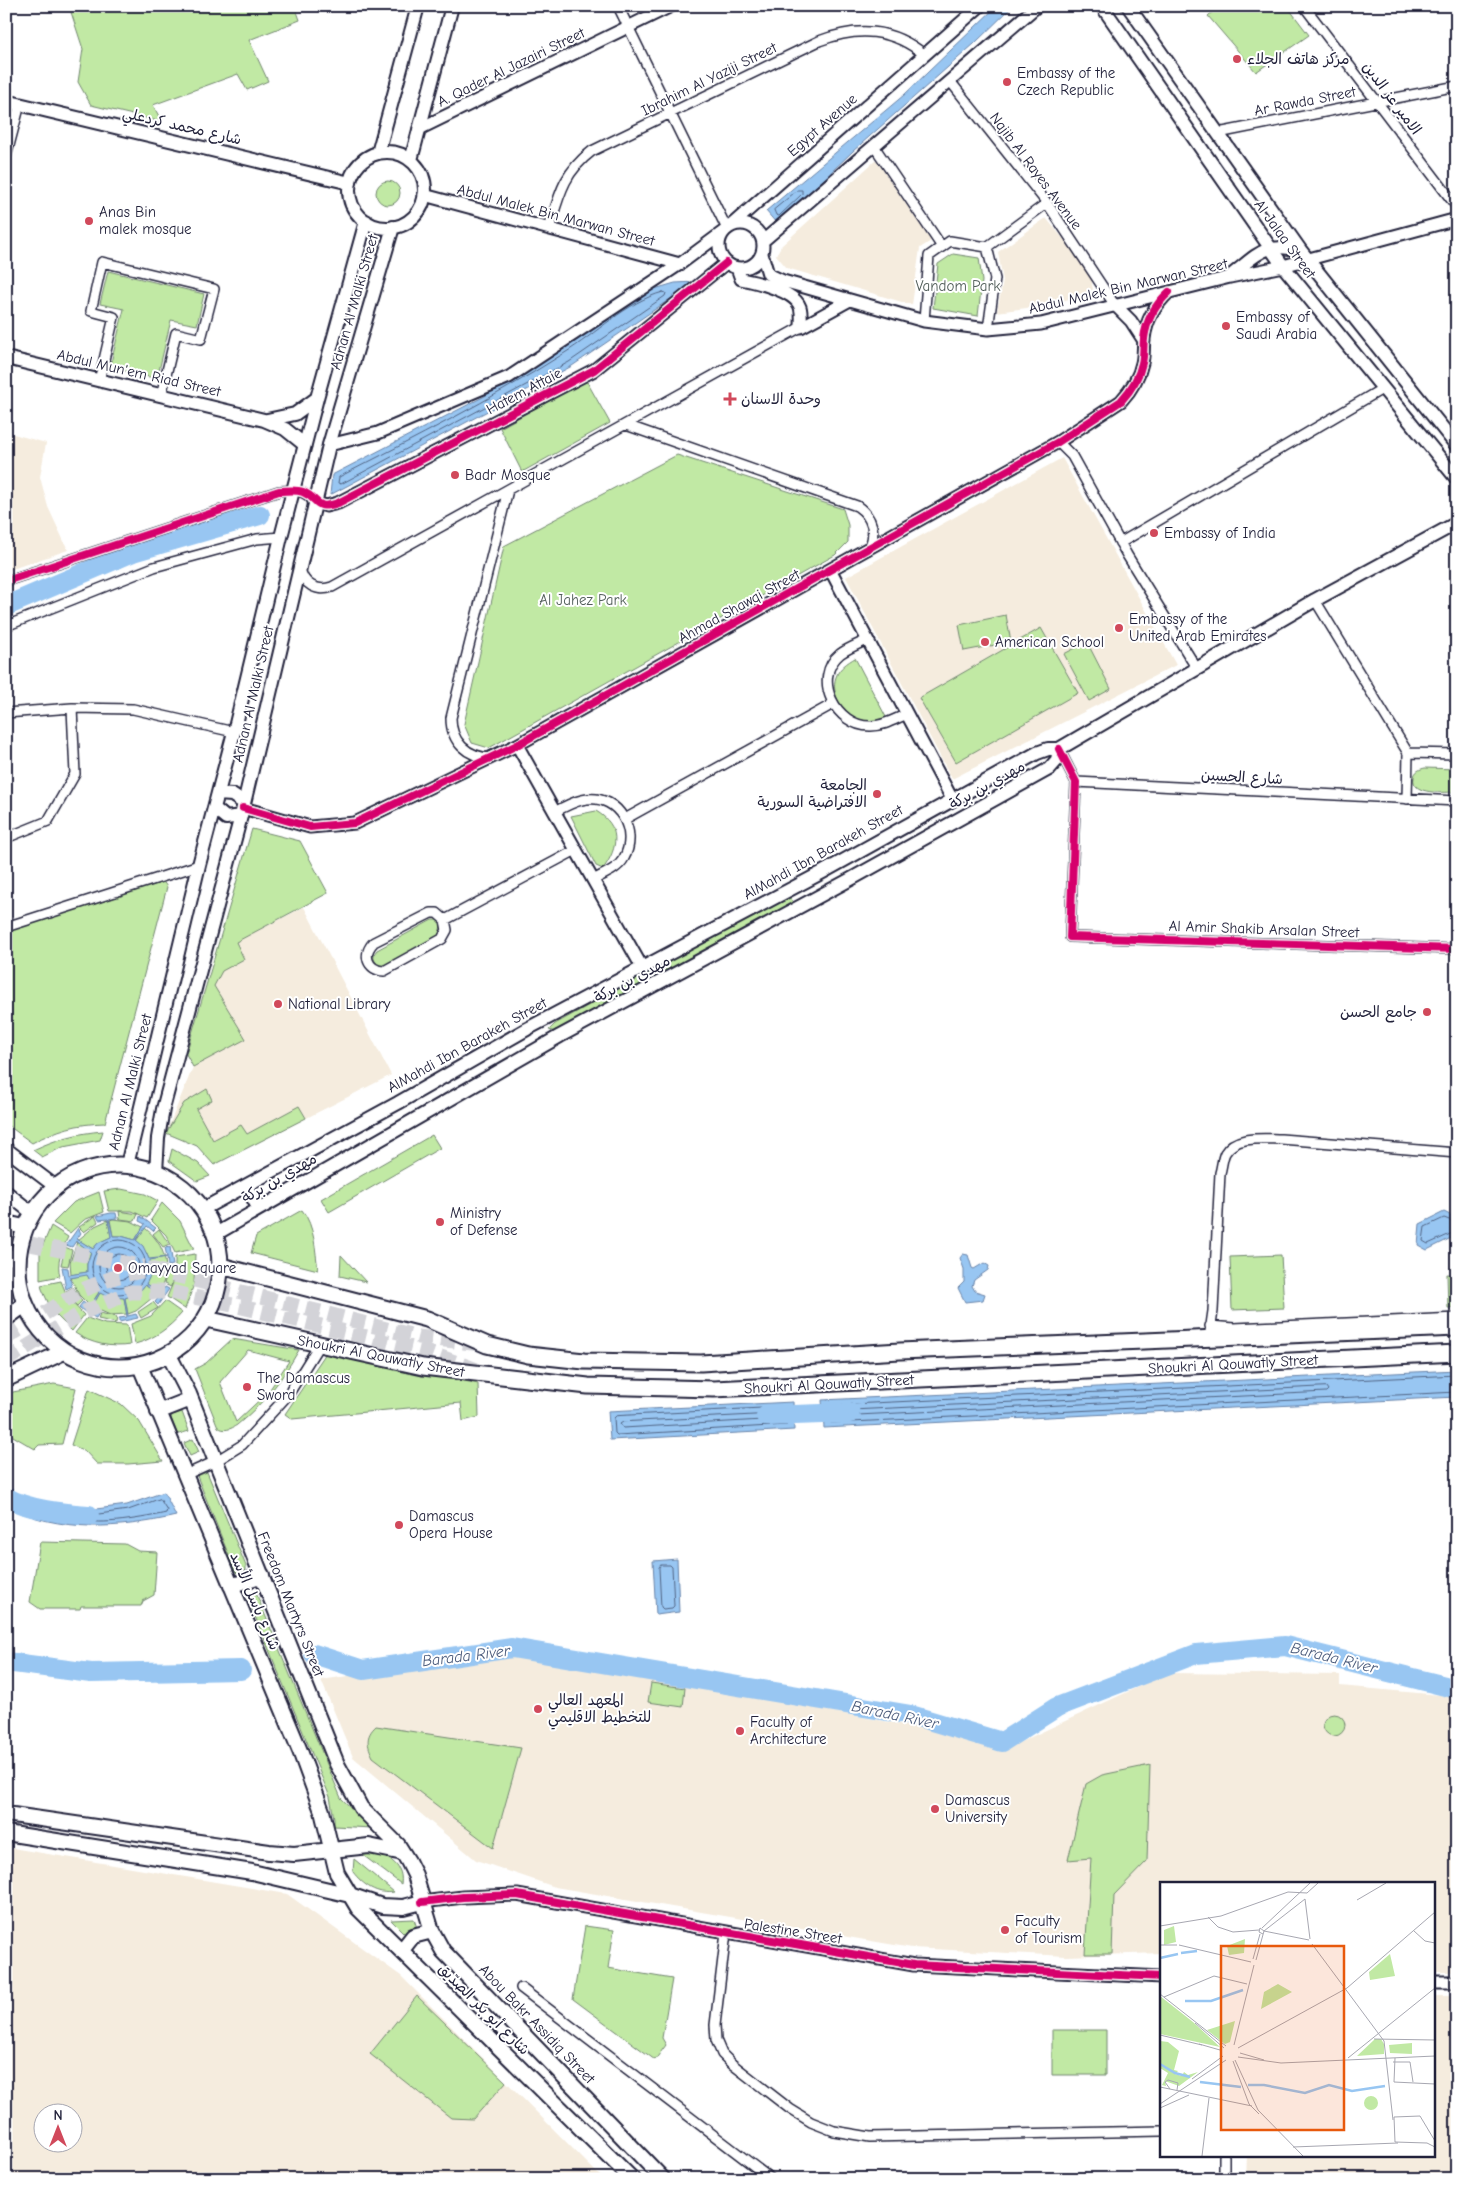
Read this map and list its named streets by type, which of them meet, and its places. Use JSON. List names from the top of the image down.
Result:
{
  "streets": {
    "highway": ["Shoukri Al Qouwatly Street"],
    "main road": [
      "شارع محمد كردعلي",
      "Al Jalaa Street",
      "Adnan Al Malki Street",
      "Abdul Mun'em Riad Street",
      "مهدي بن بركة",
      "AlMahdi Ibn Barakeh Street",
      "شارع باسل الأسد",
      "Freedom Martyrs Street",
      "شارع أبو بكر الصدّيق",
      "Abou Bakr Assidiq Street"
    ],
    "street": [
      "A. Qader Al Jazairi Street",
      "Ibrahim Al Yaziji Street",
      "الامير عز الدين",
      "Ar Rawda Street",
      "Egypt Avenue",
      "Najib Al Rayes Avenue",
      "Abdul Malek Bin Marwan Street",
      "Hatem Attaie",
      "Ahmad Shawqi Street",
      "شارع الحسين",
      "Al Amir Shakib Arsalan Street",
      "Palestine Street"
    ]
  },
  "crossings": [
    ["Ibrahim Al Yaziji Street", "Egypt Avenue"],
    ["Ibrahim Al Yaziji Street", "Abdul Malek Bin Marwan Street"],
    ["الامير عز الدين", "Ar Rawda Street"],
    ["Ar Rawda Street", "Al Jalaa Street"],
    ["Egypt Avenue", "Abdul Malek Bin Marwan Street"],
    ["Egypt Avenue", "Hatem Attaie"],
    ["شارع محمد كردعلي", "Abdul Malek Bin Marwan Street"],
    ["شارع محمد كردعلي", "Adnan Al Malki Street"],
    ["Najib Al Rayes Avenue", "Abdul Malek Bin Marwan Street"],
    ["Abdul Malek Bin Marwan Street", "Al Jalaa Street"],
    ["Abdul Malek Bin Marwan Street", "Adnan Al Malki Street"],
    ["Abdul Malek Bin Marwan Street", "Hatem Attaie"],
    ["Abdul Malek Bin Marwan Street", "Ahmad Shawqi Street"],
    ["Adnan Al Malki Street", "Abdul Mun'em Riad Street"],
    ["Adnan Al Malki Street", "Hatem Attaie"],
    ["Adnan Al Malki Street", "Ahmad Shawqi Street"],
    ["شارع الحسين", "Al Amir Shakib Arsalan Street"],
    ["مهدي بن بركة", "AlMahdi Ibn Barakeh Street"],
    ["شارع باسل الأسد", "شارع أبو بكر الصدّيق"],
    ["Freedom Martyrs Street", "Abou Bakr Assidiq Street"],
    ["Palestine Street", "Abou Bakr Assidiq Street"]
  ],
  "water": ["Barada River"],
  "parks": ["Vandom Park", "Al Jahez Park"],
  "places": {
    "other": [
      "مركز هاتف الجلاء",
      "Embassy of the Czech Republic",
      "Anas Bin malek mosque",
      "Embassy of Saudi Arabia",
      "Badr Mosque",
      "Embassy of India",
      "Embassy of the United Arab Emirates",
      "American School",
      "الجامعة الافتراضية السورية",
      "National Library",
      "جامع الحسن",
      "Ministry of Defense",
      "Omayyad Square",
      "The Damascus Sword",
      "Damascus Opera House",
      "المعهد العالي للتخطيط الاقليمي",
      "Faculty of Architecture",
      "Damascus University",
      "Faculty of Tourism"
    ],
    "health": ["وحدة الاسنان"]
  },
  "north": "top"
}
